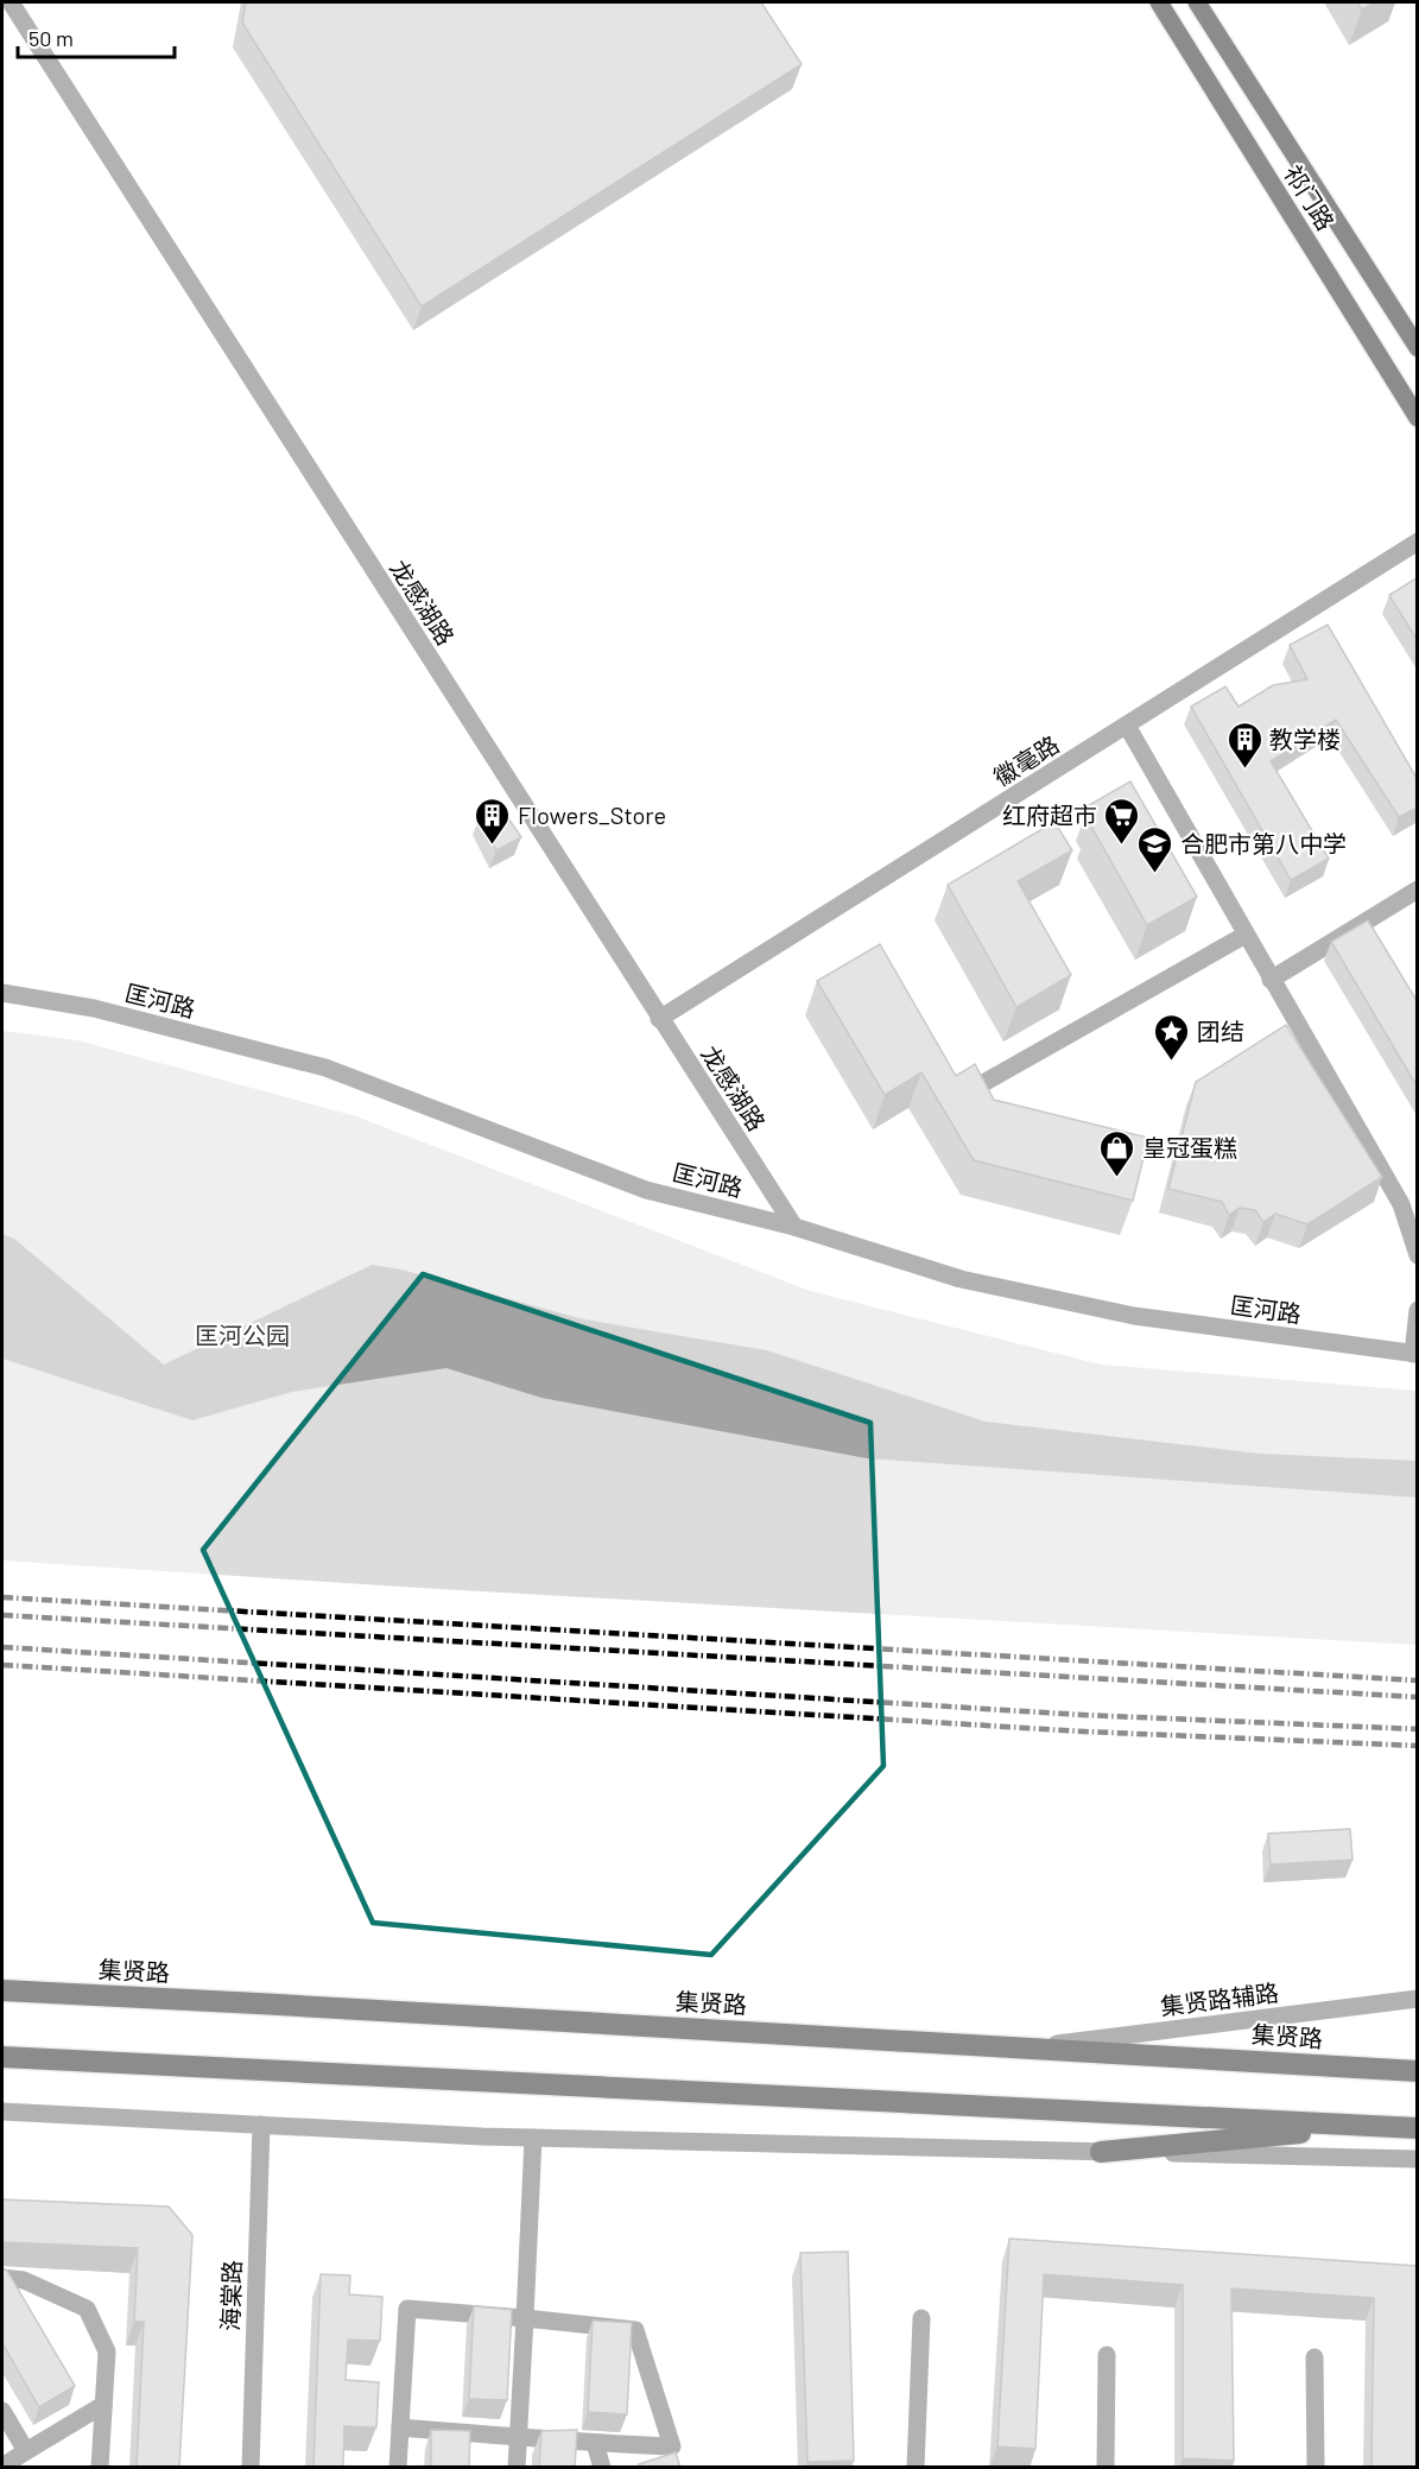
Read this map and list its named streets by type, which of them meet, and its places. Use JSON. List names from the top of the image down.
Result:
{
  "streets": {
    "highway": ["集贤路"],
    "main road": ["祁门路"],
    "street": [
      "龙感湖路",
      "徽毫路",
      "匡河路",
      "集贤路辅路",
      "海棠路"
    ]
  },
  "crossings": [
    ["龙感湖路", "徽毫路"],
    ["龙感湖路", "匡河路"],
    ["集贤路", "集贤路辅路"]
  ],
  "parks": ["匡河公园"],
  "places": {
    "building": ["教学楼", "Flowers_Store"],
    "supermarket": ["红府超市"],
    "school or university": ["合肥市第八中学"],
    "place": ["团结"],
    "shop": ["皇冠蛋糕"]
  },
  "scale_bar": "50 m"
}
